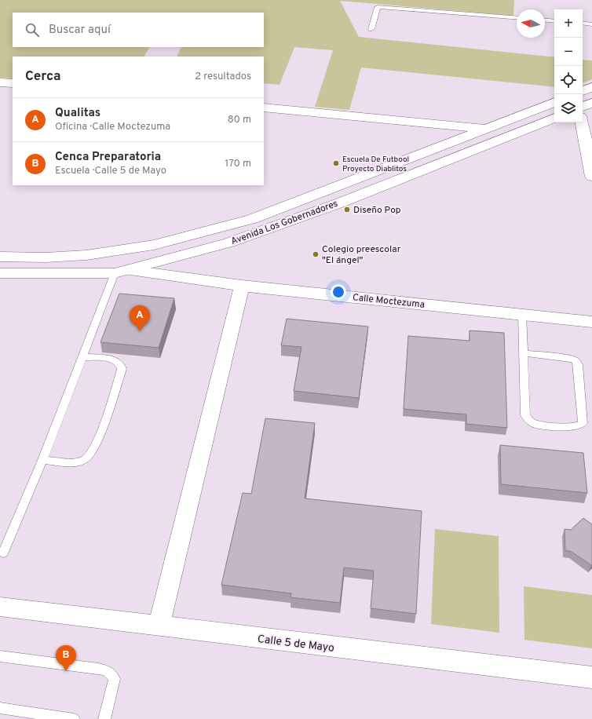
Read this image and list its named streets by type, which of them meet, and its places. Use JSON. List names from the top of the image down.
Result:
{
  "streets": {
    "street": ["Avenida Los Gobernadores", "Calle Moctezuma", "Calle 5 de Mayo"]
  },
  "crossings": [
    ["Avenida Los Gobernadores", "Calle Moctezuma"]
  ],
  "places": ["Escuela De Futbool Proyecto Diablitos", "Diseño Pop", "Colegio preescolar \"El ángel\""],
  "north": "left",
  "page": {
    "map_buttons": ["+", "−"],
    "search": "Buscar aquí",
    "heading": ["Cerca", "2 resultados"],
    "list": [
      {
        "mark": "A",
        "name": "Qualitas",
        "note": "Oficina · Calle Moctezuma",
        "value": "80 m"
      },
      {
        "mark": "B",
        "name": "Cenca Preparatoria",
        "note": "Escuela · Calle 5 de Mayo",
        "value": "170 m"
      }
    ],
    "pins": ["A", "B"]
  }
}
